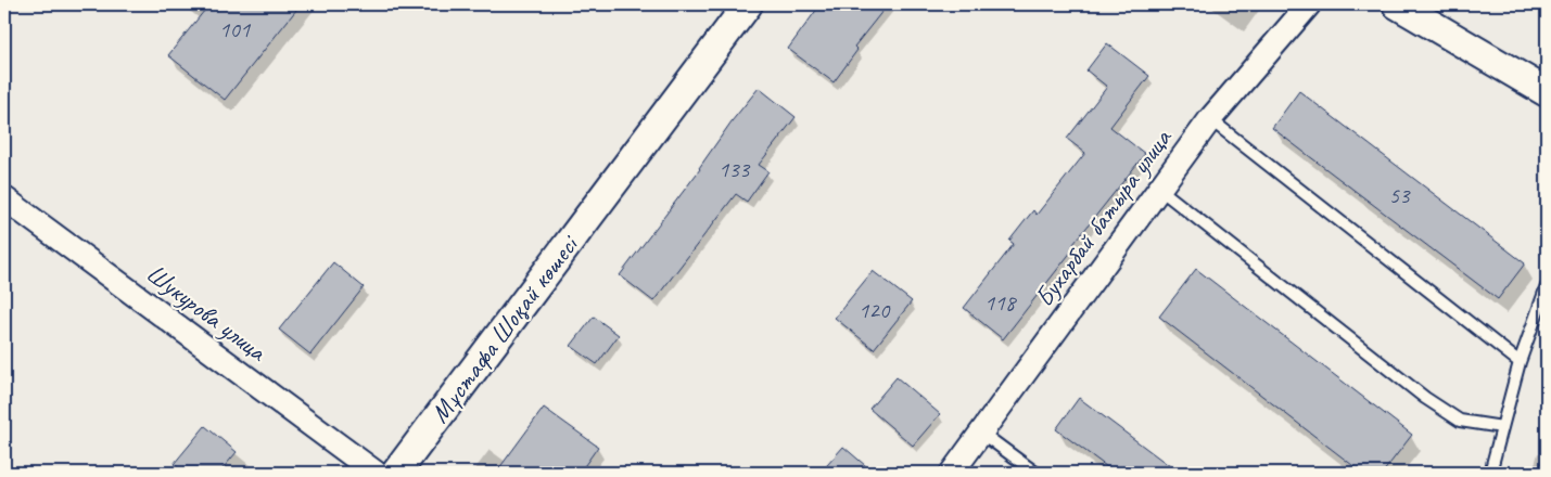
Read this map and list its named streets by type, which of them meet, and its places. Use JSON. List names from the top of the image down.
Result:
{
  "streets": {
    "street": ["Бухарбай батыра улица", "Шукурова улица", "Мұстафа Шоқай көшесі"]
  },
  "house_numbers": [
    "101",
    "133",
    "53",
    "118",
    "120"
  ]
}
